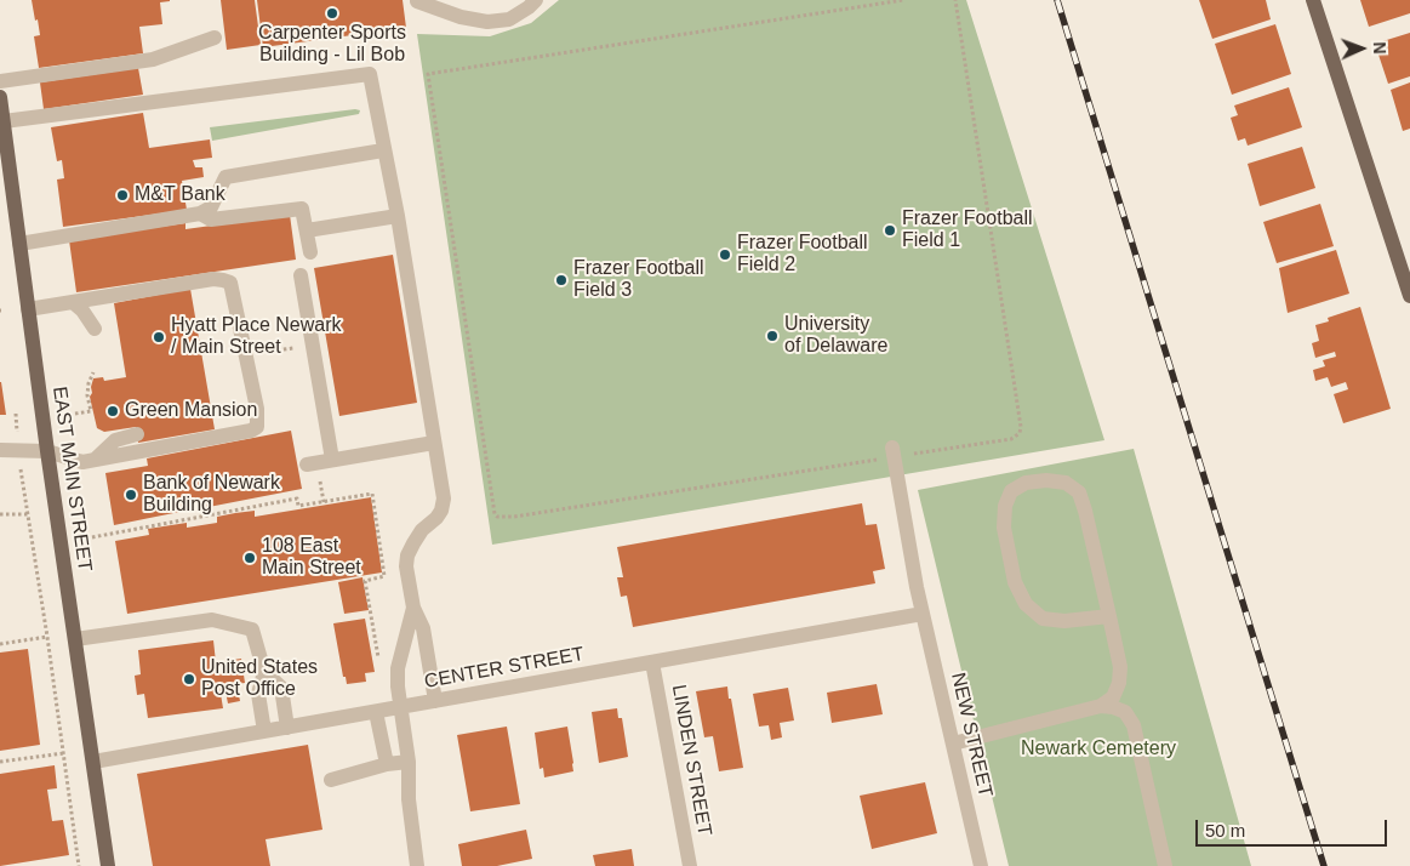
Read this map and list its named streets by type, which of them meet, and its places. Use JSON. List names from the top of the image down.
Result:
{
  "streets": {
    "main road": ["EAST MAIN STREET"],
    "street": ["CENTER STREET", "NEW STREET", "LINDEN STREET"]
  },
  "crossings": [
    ["EAST MAIN STREET", "CENTER STREET"],
    ["CENTER STREET", "NEW STREET"],
    ["CENTER STREET", "LINDEN STREET"]
  ],
  "parks": ["Newark Cemetery"],
  "places": [
    "Carpenter Sports Building - Lil Bob",
    "M&T Bank",
    "Frazer Football Field 1",
    "Frazer Football Field 2",
    "Frazer Football Field 3",
    "University of Delaware",
    "Hyatt Place Newark / Main Street",
    "Green Mansion",
    "Bank of Newark Building",
    "108 East Main Street",
    "United States Post Office"
  ],
  "scale_bar": "50 m",
  "north": "right"
}
